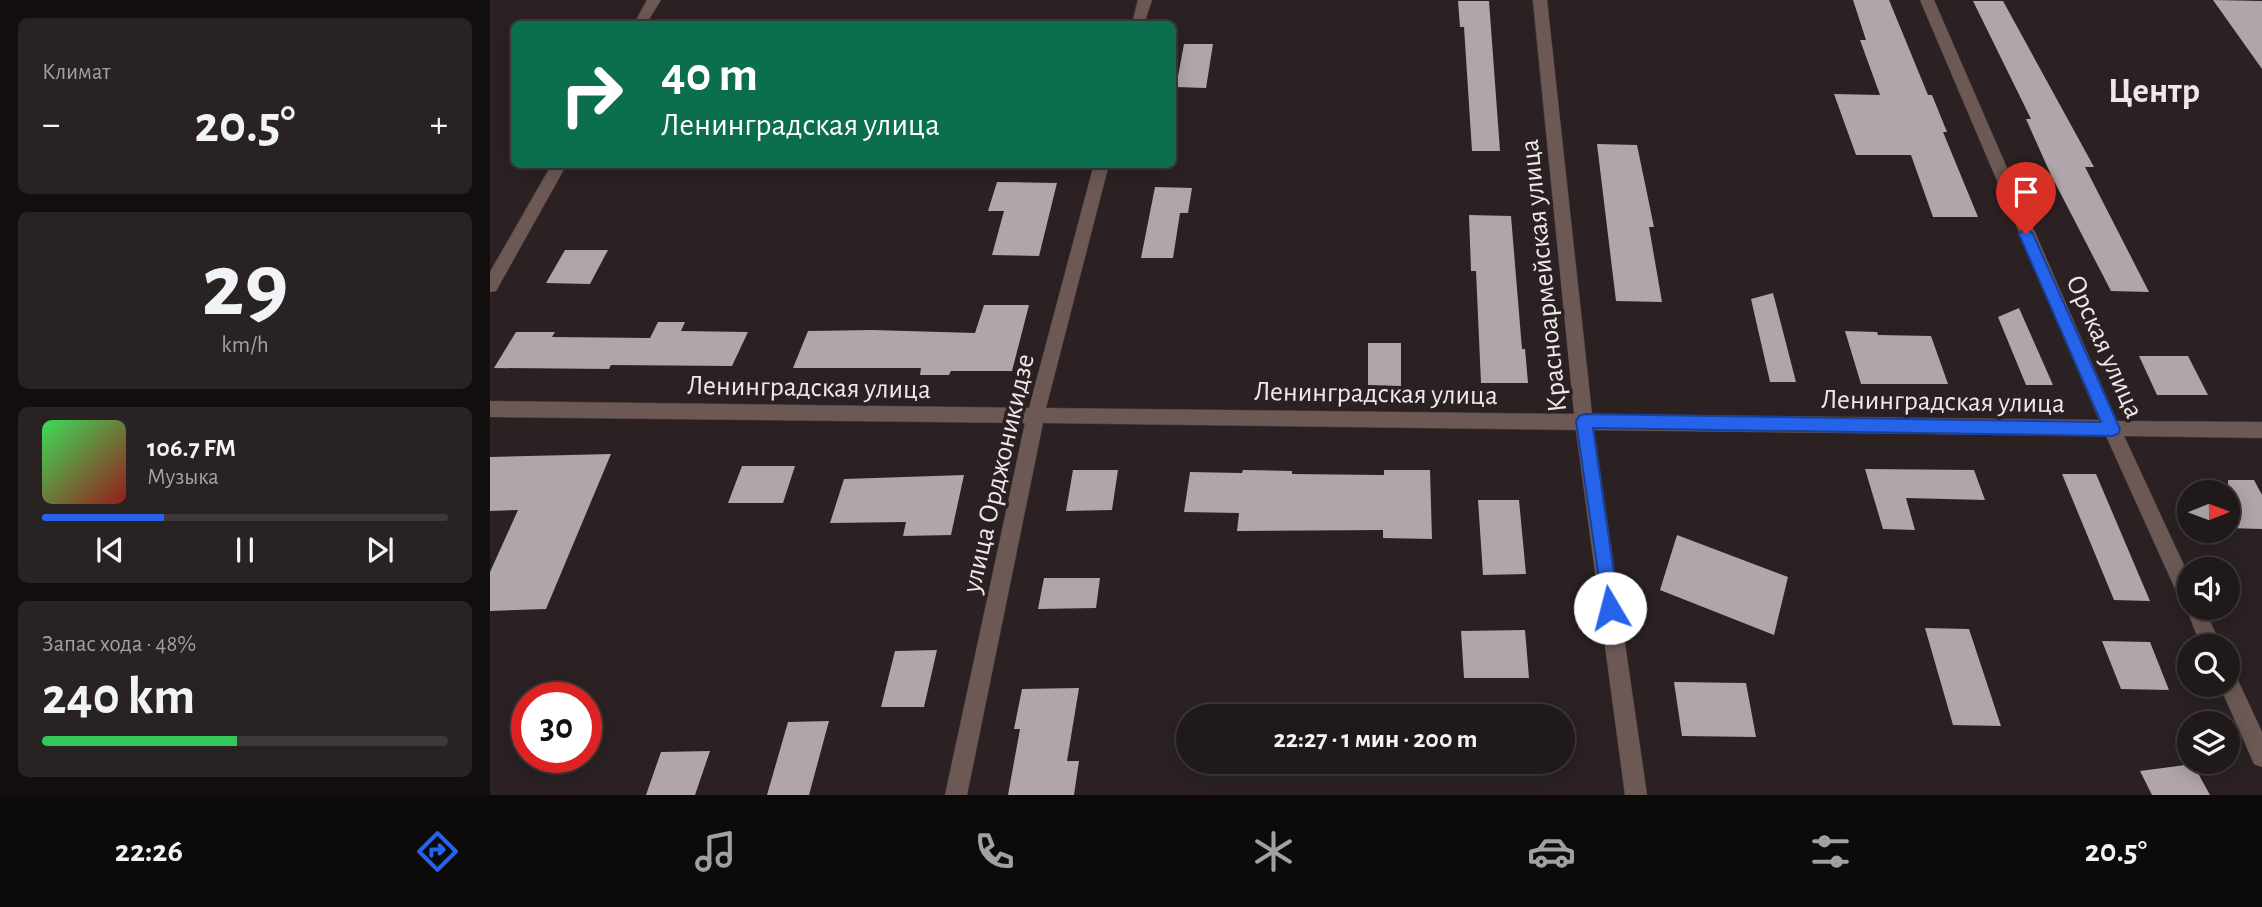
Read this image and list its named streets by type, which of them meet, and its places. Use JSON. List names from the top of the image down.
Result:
{
  "streets": {
    "street": [
      "Красноармейская улица",
      "Орская улица",
      "Ленинградская улица",
      "улица Орджоникидзе"
    ]
  },
  "crossings": [
    ["Красноармейская улица", "Ленинградская улица"],
    ["Орская улица", "Ленинградская улица"],
    ["Ленинградская улица", "улица Орджоникидзе"]
  ],
  "districts": ["Центр"],
  "north": "right",
  "page": {
    "tile": [
      "Климат",
      ["29", "km/h"],
      ["Запас хода · 48%", "240 km"]
    ],
    "turn": ["40 m", "Ленинградская улица"],
    "heat": ["−", "20.5°", "+"],
    "song": ["106.7 FM", "Музыка"],
    "limit": "30",
    "trip": "22:27 · 1 мин · 200 m",
    "tabs": ["22:26", "20.5°"]
  }
}
